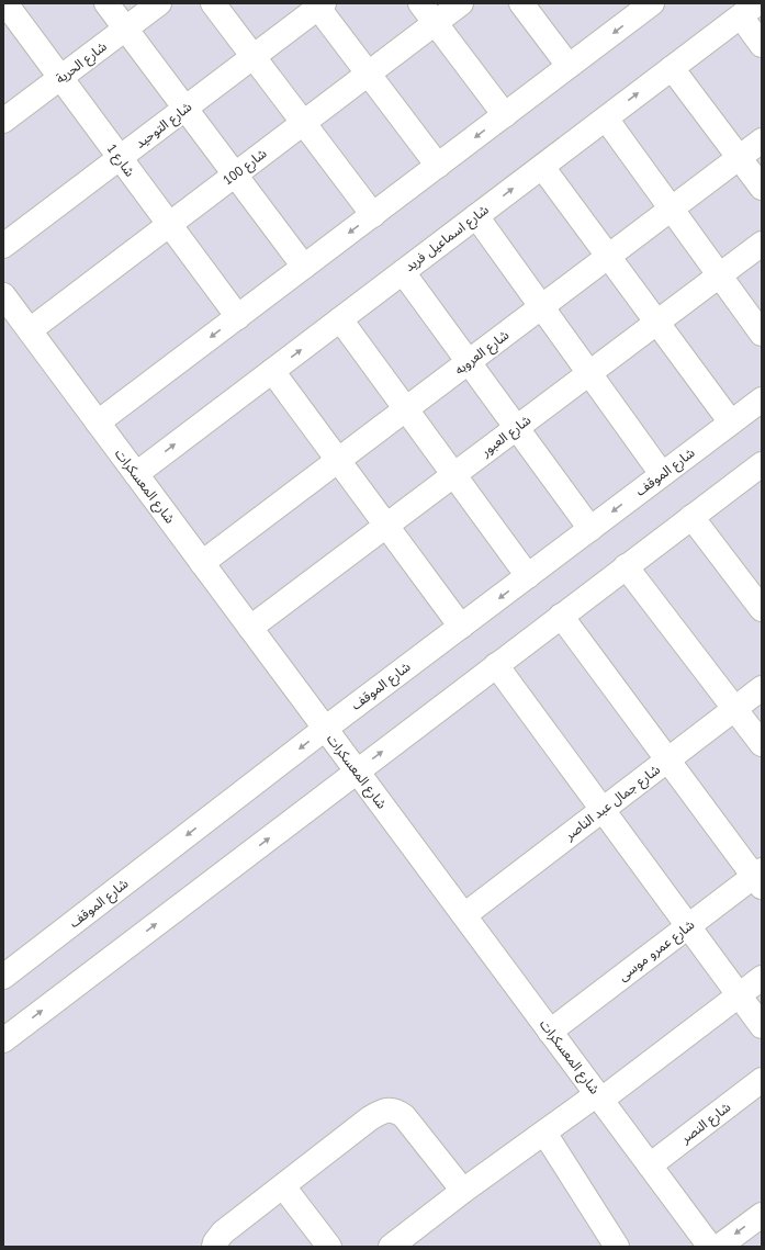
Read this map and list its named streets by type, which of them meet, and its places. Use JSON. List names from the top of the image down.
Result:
{
  "streets": {
    "street": [
      "شارع الحرية",
      "شارع التوحيد",
      "شارع 1",
      "شارع 100",
      "شارع اسماعيل فريد",
      "شارع العروبه",
      "شارع العبور",
      "شارع الموقف",
      "شارع المعسكرات",
      "شارع جمال عبد الناصر",
      "شارع عمرو موسى",
      "شارع النصر"
    ]
  },
  "crossings": [
    ["شارع الحرية", "شارع 1"],
    ["شارع التوحيد", "شارع 1"],
    ["شارع 1", "شارع 100"],
    ["شارع 100", "شارع المعسكرات"],
    ["شارع اسماعيل فريد", "شارع المعسكرات"],
    ["شارع العروبه", "شارع المعسكرات"],
    ["شارع العبور", "شارع المعسكرات"],
    ["شارع الموقف", "شارع المعسكرات"],
    ["شارع المعسكرات", "شارع جمال عبد الناصر"],
    ["شارع المعسكرات", "شارع عمرو موسى"],
    ["شارع المعسكرات", "شارع النصر"]
  ]
}
